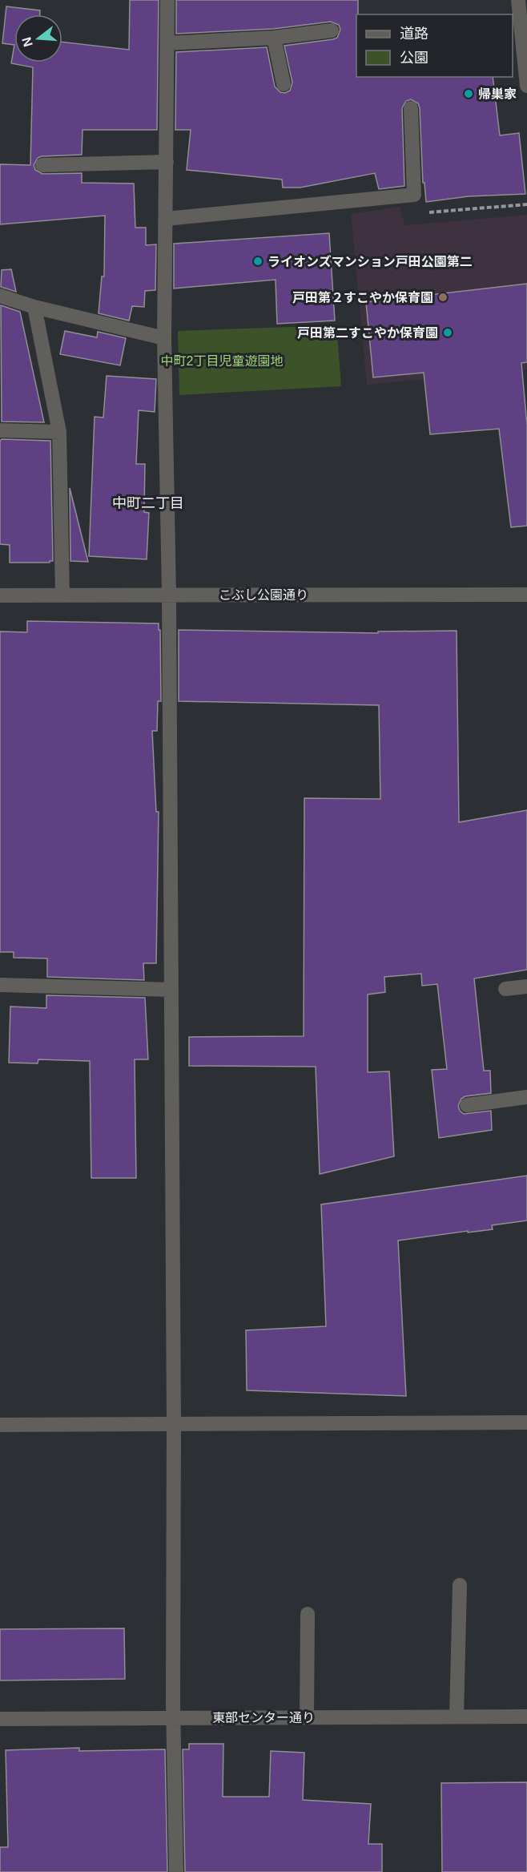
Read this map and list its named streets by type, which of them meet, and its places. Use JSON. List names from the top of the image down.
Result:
{
  "streets": {
    "street": ["こぶし公園通り", "東部センター通り"]
  },
  "districts": ["中町二丁目"],
  "parks": ["中町2丁目児童遊園地"],
  "places": [
    "帰巣家",
    "ライオンズマンション戸田公園第二",
    "戸田第２すこやか保育園",
    "戸田第二すこやか保育園"
  ],
  "legend": ["道路", "公園"],
  "north": "left"
}
